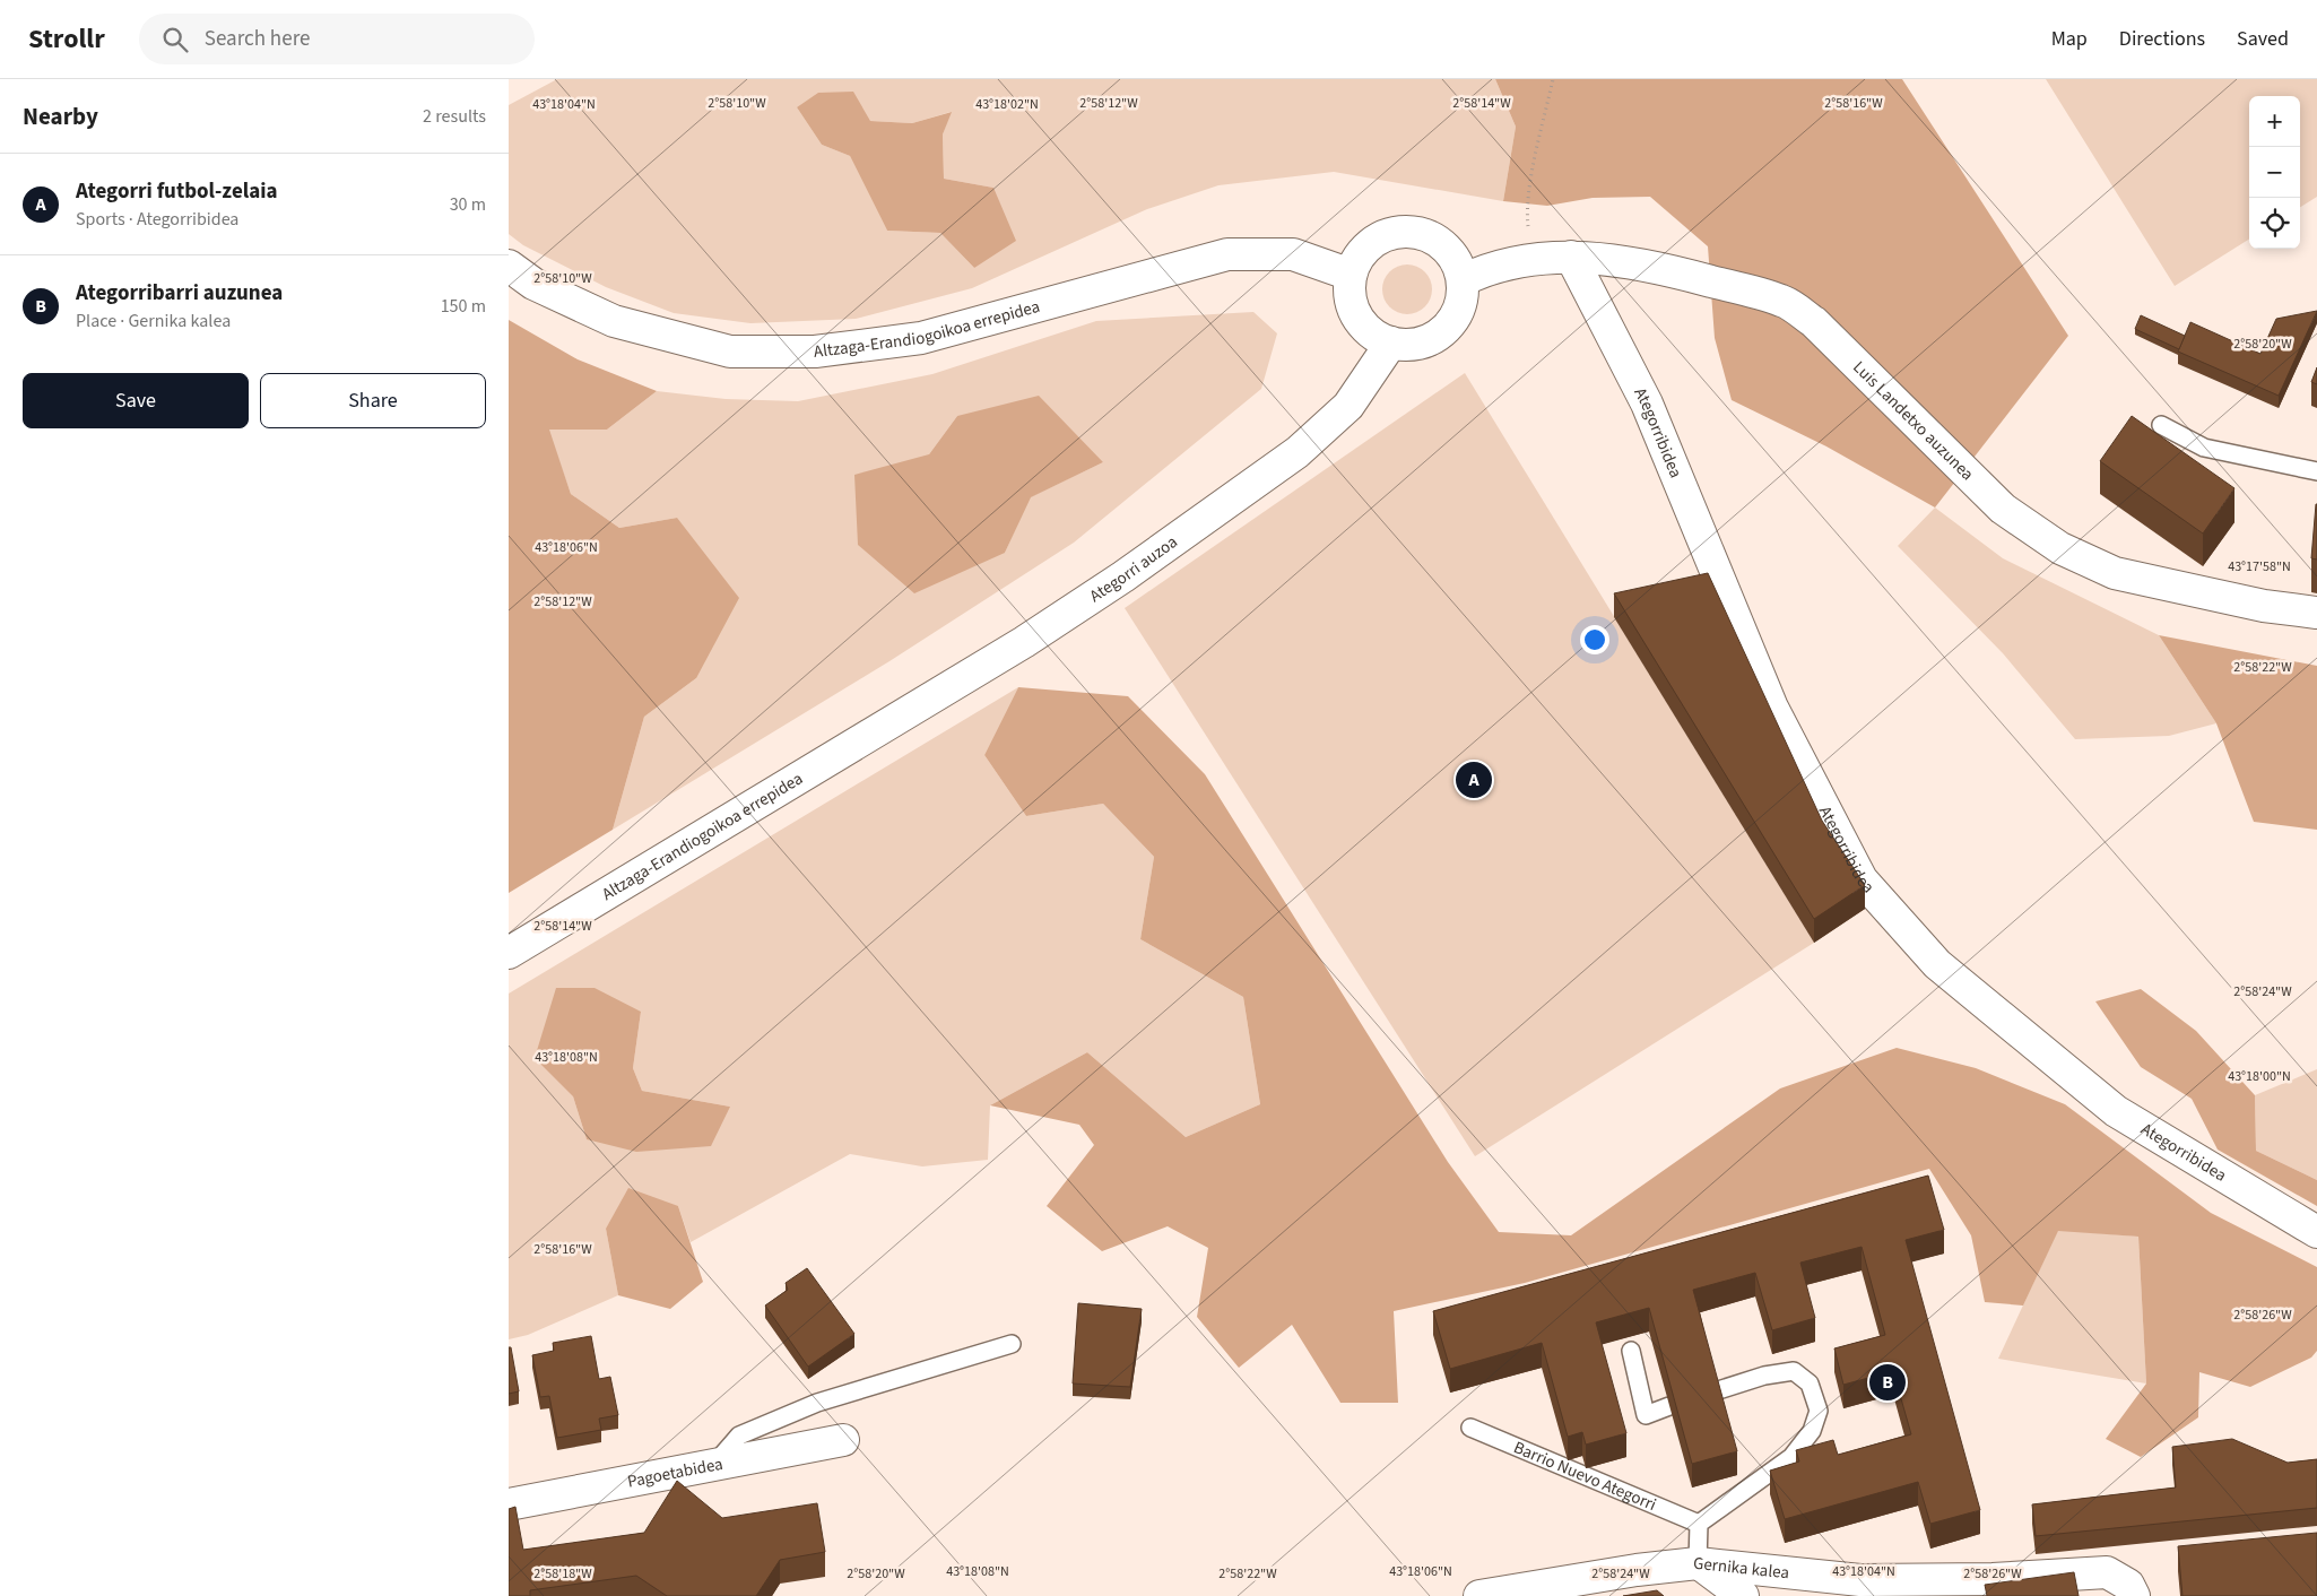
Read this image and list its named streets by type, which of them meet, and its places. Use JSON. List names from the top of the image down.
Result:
{
  "streets": {
    "street": [
      "Altzaga-Erandiogoikoa errepidea",
      "Luis Landetxo auzunea",
      "Ategorribidea",
      "Ategorri auzoa",
      "Pagoetabidea",
      "Gernika kalea"
    ],
    "lane": ["Barrio Nuevo Ategorri"]
  },
  "crossings": [
    ["Altzaga-Erandiogoikoa errepidea", "Luis Landetxo auzunea"],
    ["Altzaga-Erandiogoikoa errepidea", "Ategorri auzoa"],
    ["Luis Landetxo auzunea", "Ategorribidea"],
    ["Luis Landetxo auzunea", "Ategorri auzoa"]
  ],
  "page": {
    "header": "Strollr",
    "search": "Search here",
    "nav": ["Map", "Directions", "Saved"],
    "heading": ["Nearby", "2 results"],
    "map_buttons": ["+", "−"],
    "list": [
      {
        "mark": "A",
        "name": "Ategorri futbol-zelaia",
        "note": "Sports · Ategorribidea",
        "value": "30 m"
      },
      {
        "mark": "B",
        "name": "Ategorribarri auzunea",
        "note": "Place · Gernika kalea",
        "value": "150 m"
      }
    ],
    "buttons": ["Save", "Share"],
    "pins": ["A", "B"]
  },
  "coordinates": [
    "2°58'10\"W",
    "2°58'12\"W",
    "2°58'14\"W",
    "2°58'16\"W",
    "43°18'04\"N",
    "43°18'02\"N",
    "2°58'20\"W",
    "43°18'06\"N",
    "43°17'58\"N",
    "2°58'22\"W",
    "2°58'24\"W",
    "43°18'08\"N",
    "43°18'00\"N",
    "2°58'26\"W",
    "2°58'18\"W"
  ]
}
